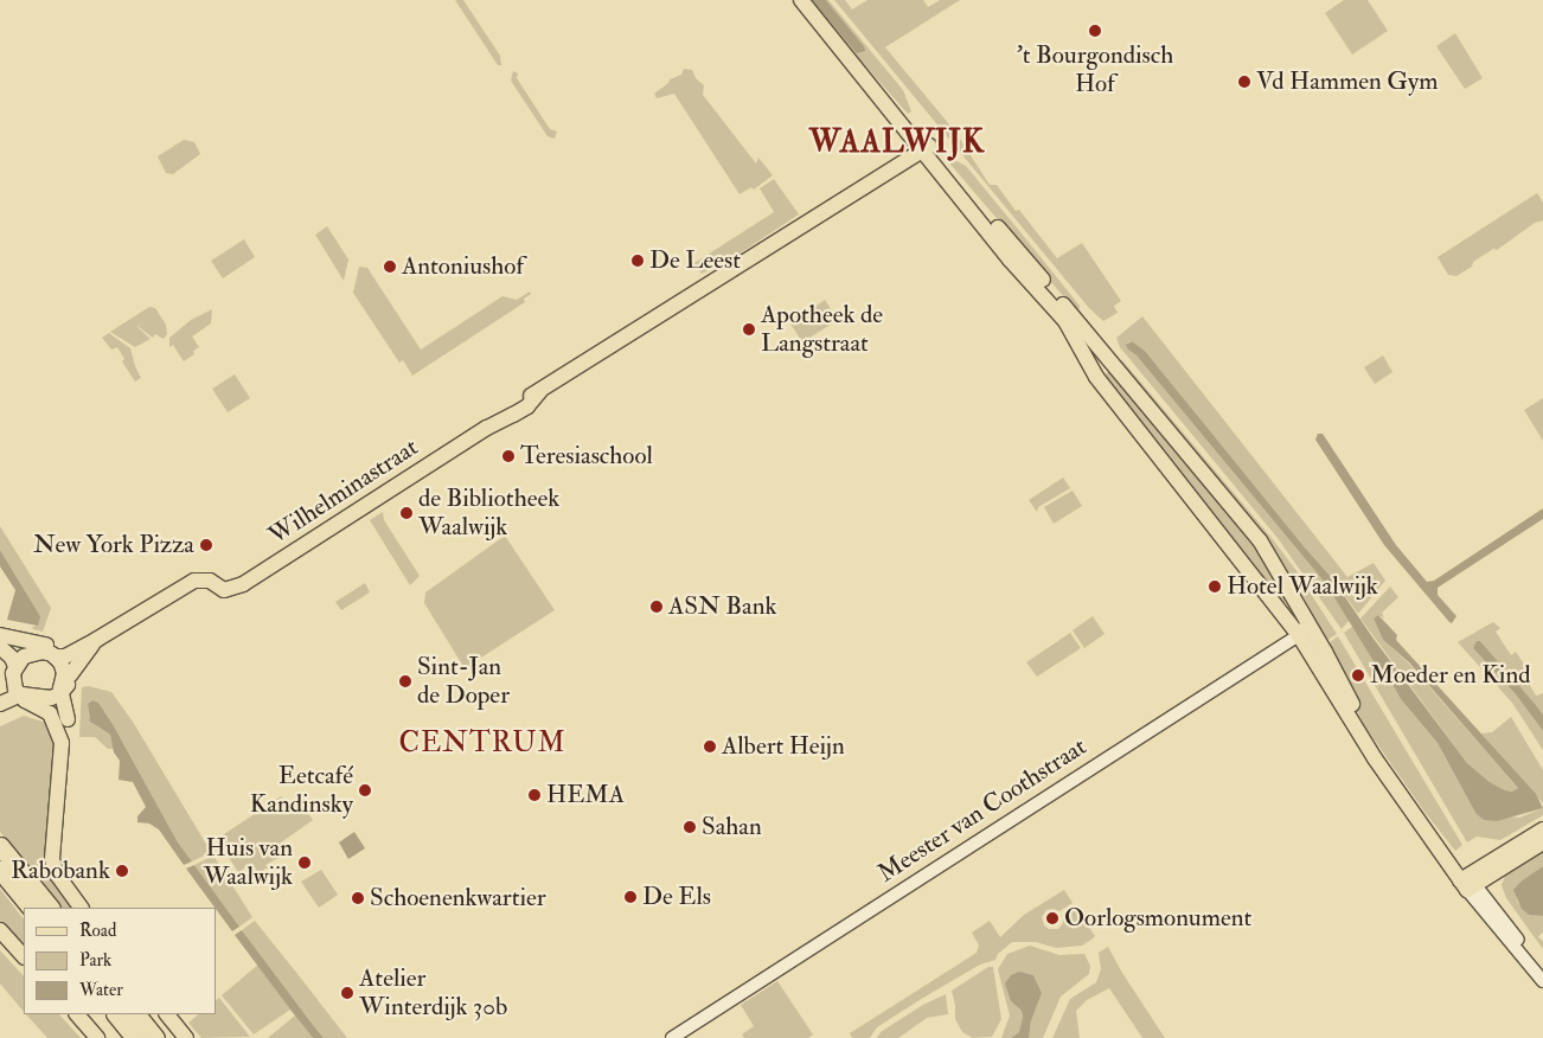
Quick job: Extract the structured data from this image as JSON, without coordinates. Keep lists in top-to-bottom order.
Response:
{
  "streets": {
    "main road": ["Wilhelminastraat"],
    "street": ["Meester van Coothstraat"]
  },
  "districts": ["WAALWIJK", "CENTRUM"],
  "places": [
    "'t Bourgondisch Hof",
    "Vd Hammen Gym",
    "De Leest",
    "Antoniushof",
    "Apotheek de Langstraat",
    "Teresiaschool",
    "de Bibliotheek Waalwijk",
    "New York Pizza",
    "Hotel Waalwijk",
    "ASN Bank",
    "Moeder en Kind",
    "Sint-Jan de Doper",
    "Albert Heijn",
    "Eetcafé Kandinsky",
    "HEMA",
    "Sahan",
    "Huis van Waalwijk",
    "Rabobank",
    "De Els",
    "Schoenenkwartier",
    "Oorlogsmonument",
    "Atelier Winterdijk 30b"
  ],
  "legend": ["Road", "Park", "Water"]
}
